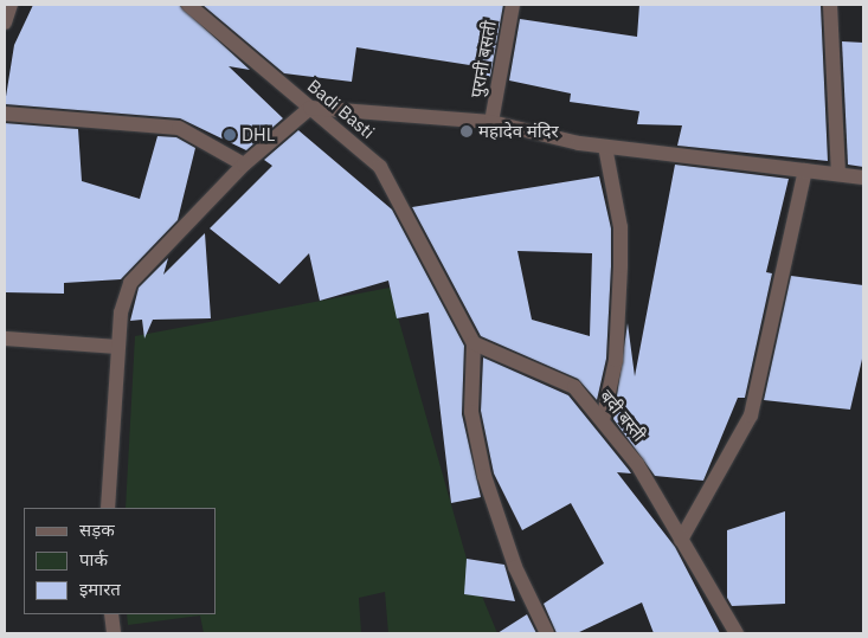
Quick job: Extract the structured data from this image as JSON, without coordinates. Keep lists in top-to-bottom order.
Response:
{
  "streets": {
    "street": ["पुरानी बसती", "Badi Basti", "बदी बस्ती"]
  },
  "crossings": [
    ["Badi Basti", "बदी बस्ती"]
  ],
  "places": ["महादेव मंदिर", "DHL"],
  "legend": ["सड़क", "पार्क", "इमारत"]
}
